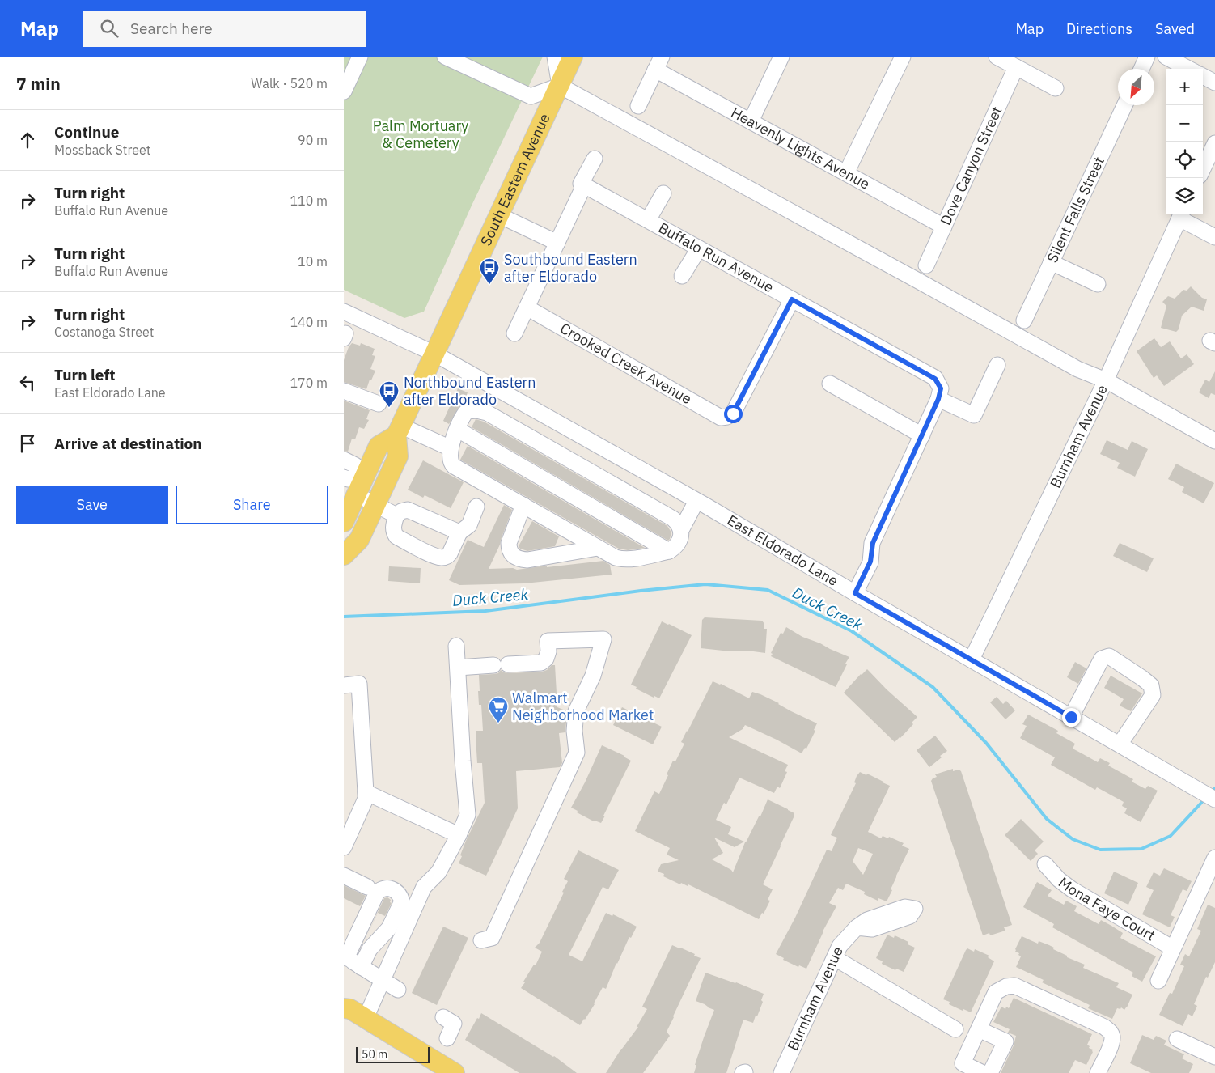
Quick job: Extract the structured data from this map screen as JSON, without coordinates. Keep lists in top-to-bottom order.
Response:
{
  "streets": {
    "main road": ["South Eastern Avenue"],
    "street": [
      "Heavenly Lights Avenue",
      "Dove Canyon Street",
      "Silent Falls Street",
      "Buffalo Run Avenue",
      "Crooked Creek Avenue",
      "Burnham Avenue",
      "East Eldorado Lane",
      "Mona Faye Court"
    ]
  },
  "crossings": [
    ["Heavenly Lights Avenue", "Dove Canyon Street"],
    ["South Eastern Avenue", "East Eldorado Lane"],
    ["Buffalo Run Avenue", "Crooked Creek Avenue"],
    ["Burnham Avenue", "East Eldorado Lane"]
  ],
  "water": ["Duck Creek"],
  "parks": ["Palm Mortuary & Cemetery"],
  "places": {
    "bus stop": ["Southbound Eastern after Eldorado", "Northbound Eastern after Eldorado"],
    "supermarket": ["Walmart Neighborhood Market"]
  },
  "scale_bar": "50 m",
  "north": "bottom left",
  "page": {
    "header": "Map",
    "search": "Search here",
    "nav": ["Map", "Directions", "Saved"],
    "heading": ["7 min", "Walk · 520 m"],
    "map_buttons": ["+", "−"],
    "list": [
      ["Continue", "Mossback Street", "90 m"],
      ["Turn right", "Buffalo Run Avenue", "110 m"],
      ["Turn right", "Buffalo Run Avenue", "10 m"],
      ["Turn right", "Costanoga Street", "140 m"],
      ["Turn left", "East Eldorado Lane", "170 m"],
      "Arrive at destination"
    ],
    "buttons": ["Save", "Share"],
    "scale": "50 m"
  }
}
